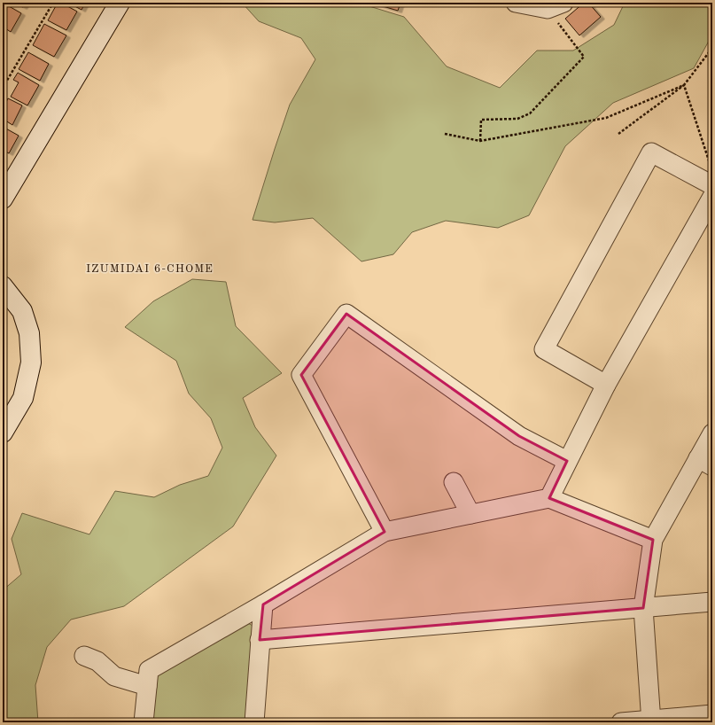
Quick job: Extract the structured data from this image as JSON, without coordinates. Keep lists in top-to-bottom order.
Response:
{
  "districts": ["IZUMIDAI 6-CHOME"]
}
